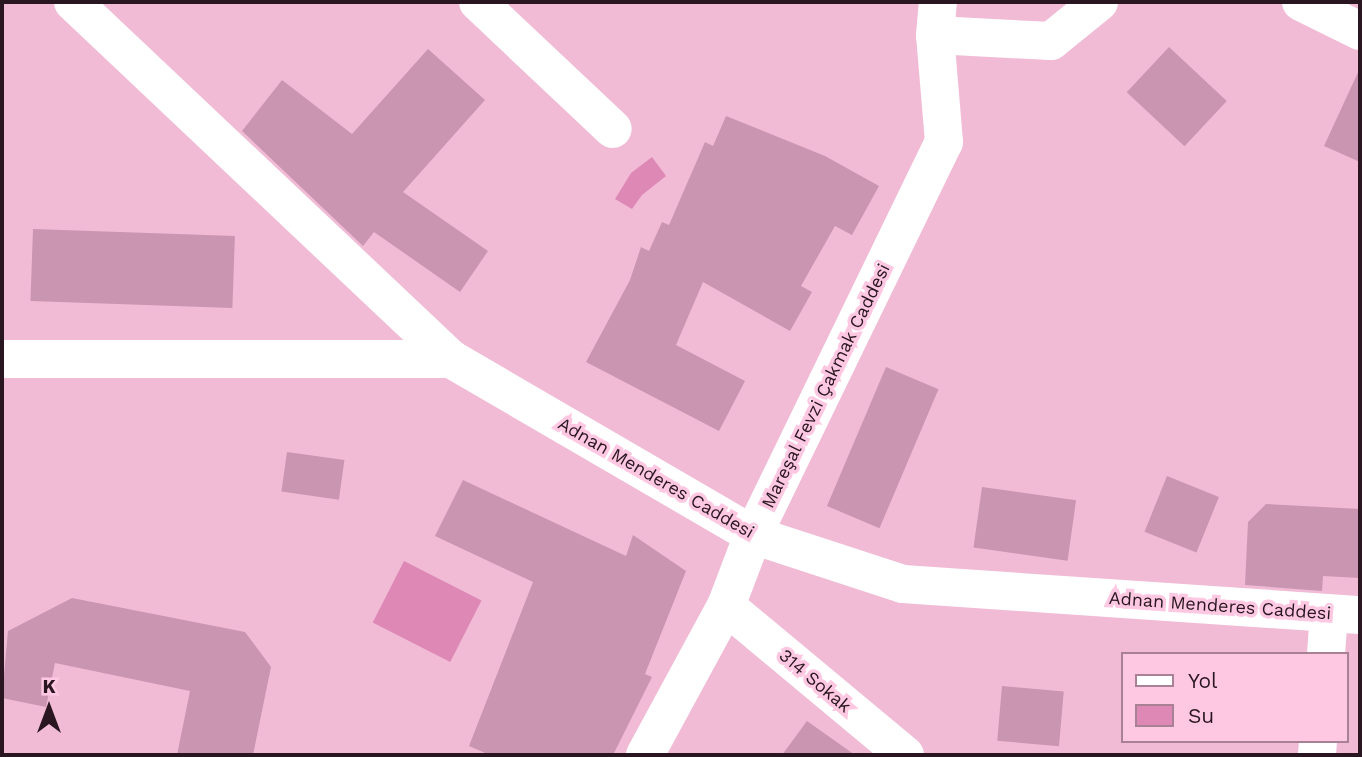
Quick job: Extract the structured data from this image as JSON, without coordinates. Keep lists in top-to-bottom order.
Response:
{
  "streets": {
    "street": ["Mareşal Fevzi Çakmak Caddesi", "Adnan Menderes Caddesi", "314 Sokak"]
  },
  "crossings": [
    ["Mareşal Fevzi Çakmak Caddesi", "Adnan Menderes Caddesi"],
    ["Mareşal Fevzi Çakmak Caddesi", "314 Sokak"]
  ],
  "legend": ["Yol", "Su"],
  "north": "top"
}
